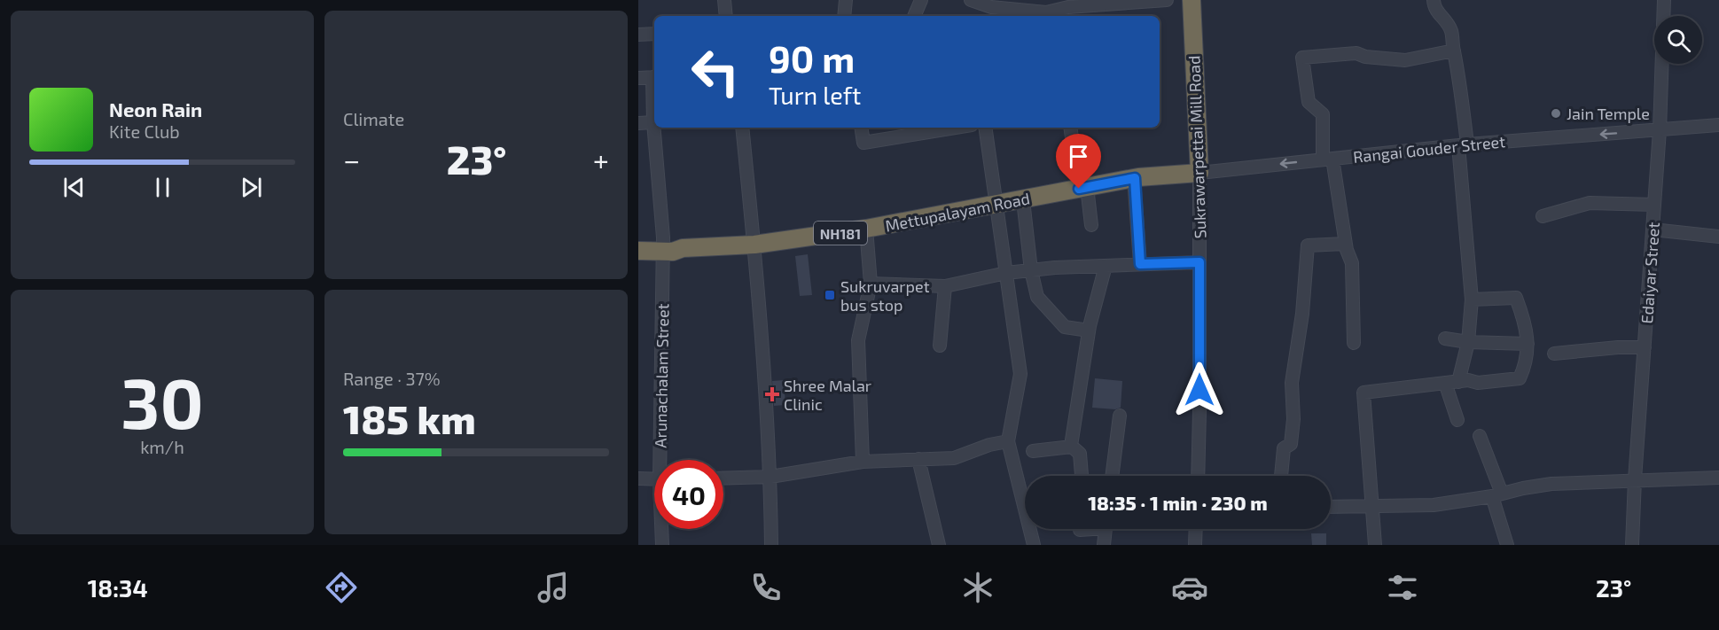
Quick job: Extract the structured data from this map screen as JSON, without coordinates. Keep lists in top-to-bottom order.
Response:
{
  "streets": {
    "highway": ["Sukrawarpettai Mill Road", "Mettupalayam Road", "NH181"],
    "street": ["Rangai Gouder Street", "Edaiyar Street", "Arunachalam Street"]
  },
  "crossings": [
    ["Sukrawarpettai Mill Road", "Rangai Gouder Street"],
    ["Sukrawarpettai Mill Road", "Mettupalayam Road"],
    ["Rangai Gouder Street", "Mettupalayam Road"],
    ["Rangai Gouder Street", "Edaiyar Street"],
    ["Mettupalayam Road", "Arunachalam Street"]
  ],
  "places": {
    "other": ["Jain Temple"],
    "transit": ["Sukruvarpet bus stop"],
    "health": ["Shree Malar Clinic"]
  },
  "page": {
    "tile": [
      "Climate",
      ["30", "km/h"],
      ["Range · 37%", "185 km"]
    ],
    "turn": ["90 m", "Turn left"],
    "song": ["Neon Rain", "Kite Club"],
    "heat": ["−", "23°", "+"],
    "limit": "40",
    "trip": "18:35 · 1 min · 230 m",
    "tabs": ["18:34", "23°"]
  }
}
